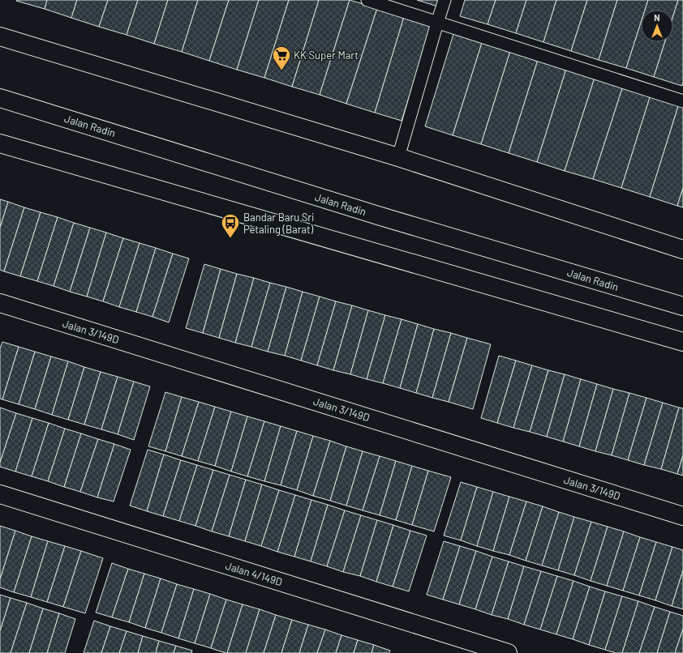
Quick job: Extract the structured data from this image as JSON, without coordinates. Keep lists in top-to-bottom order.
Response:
{
  "streets": {
    "street": ["Jalan Radin", "Jalan 3/149D", "Jalan 4/149D"]
  },
  "places": {
    "supermarket": ["KK Super Mart"],
    "bus stop": ["Bandar Baru Sri Petaling (Barat)"]
  },
  "north": "top"
}
